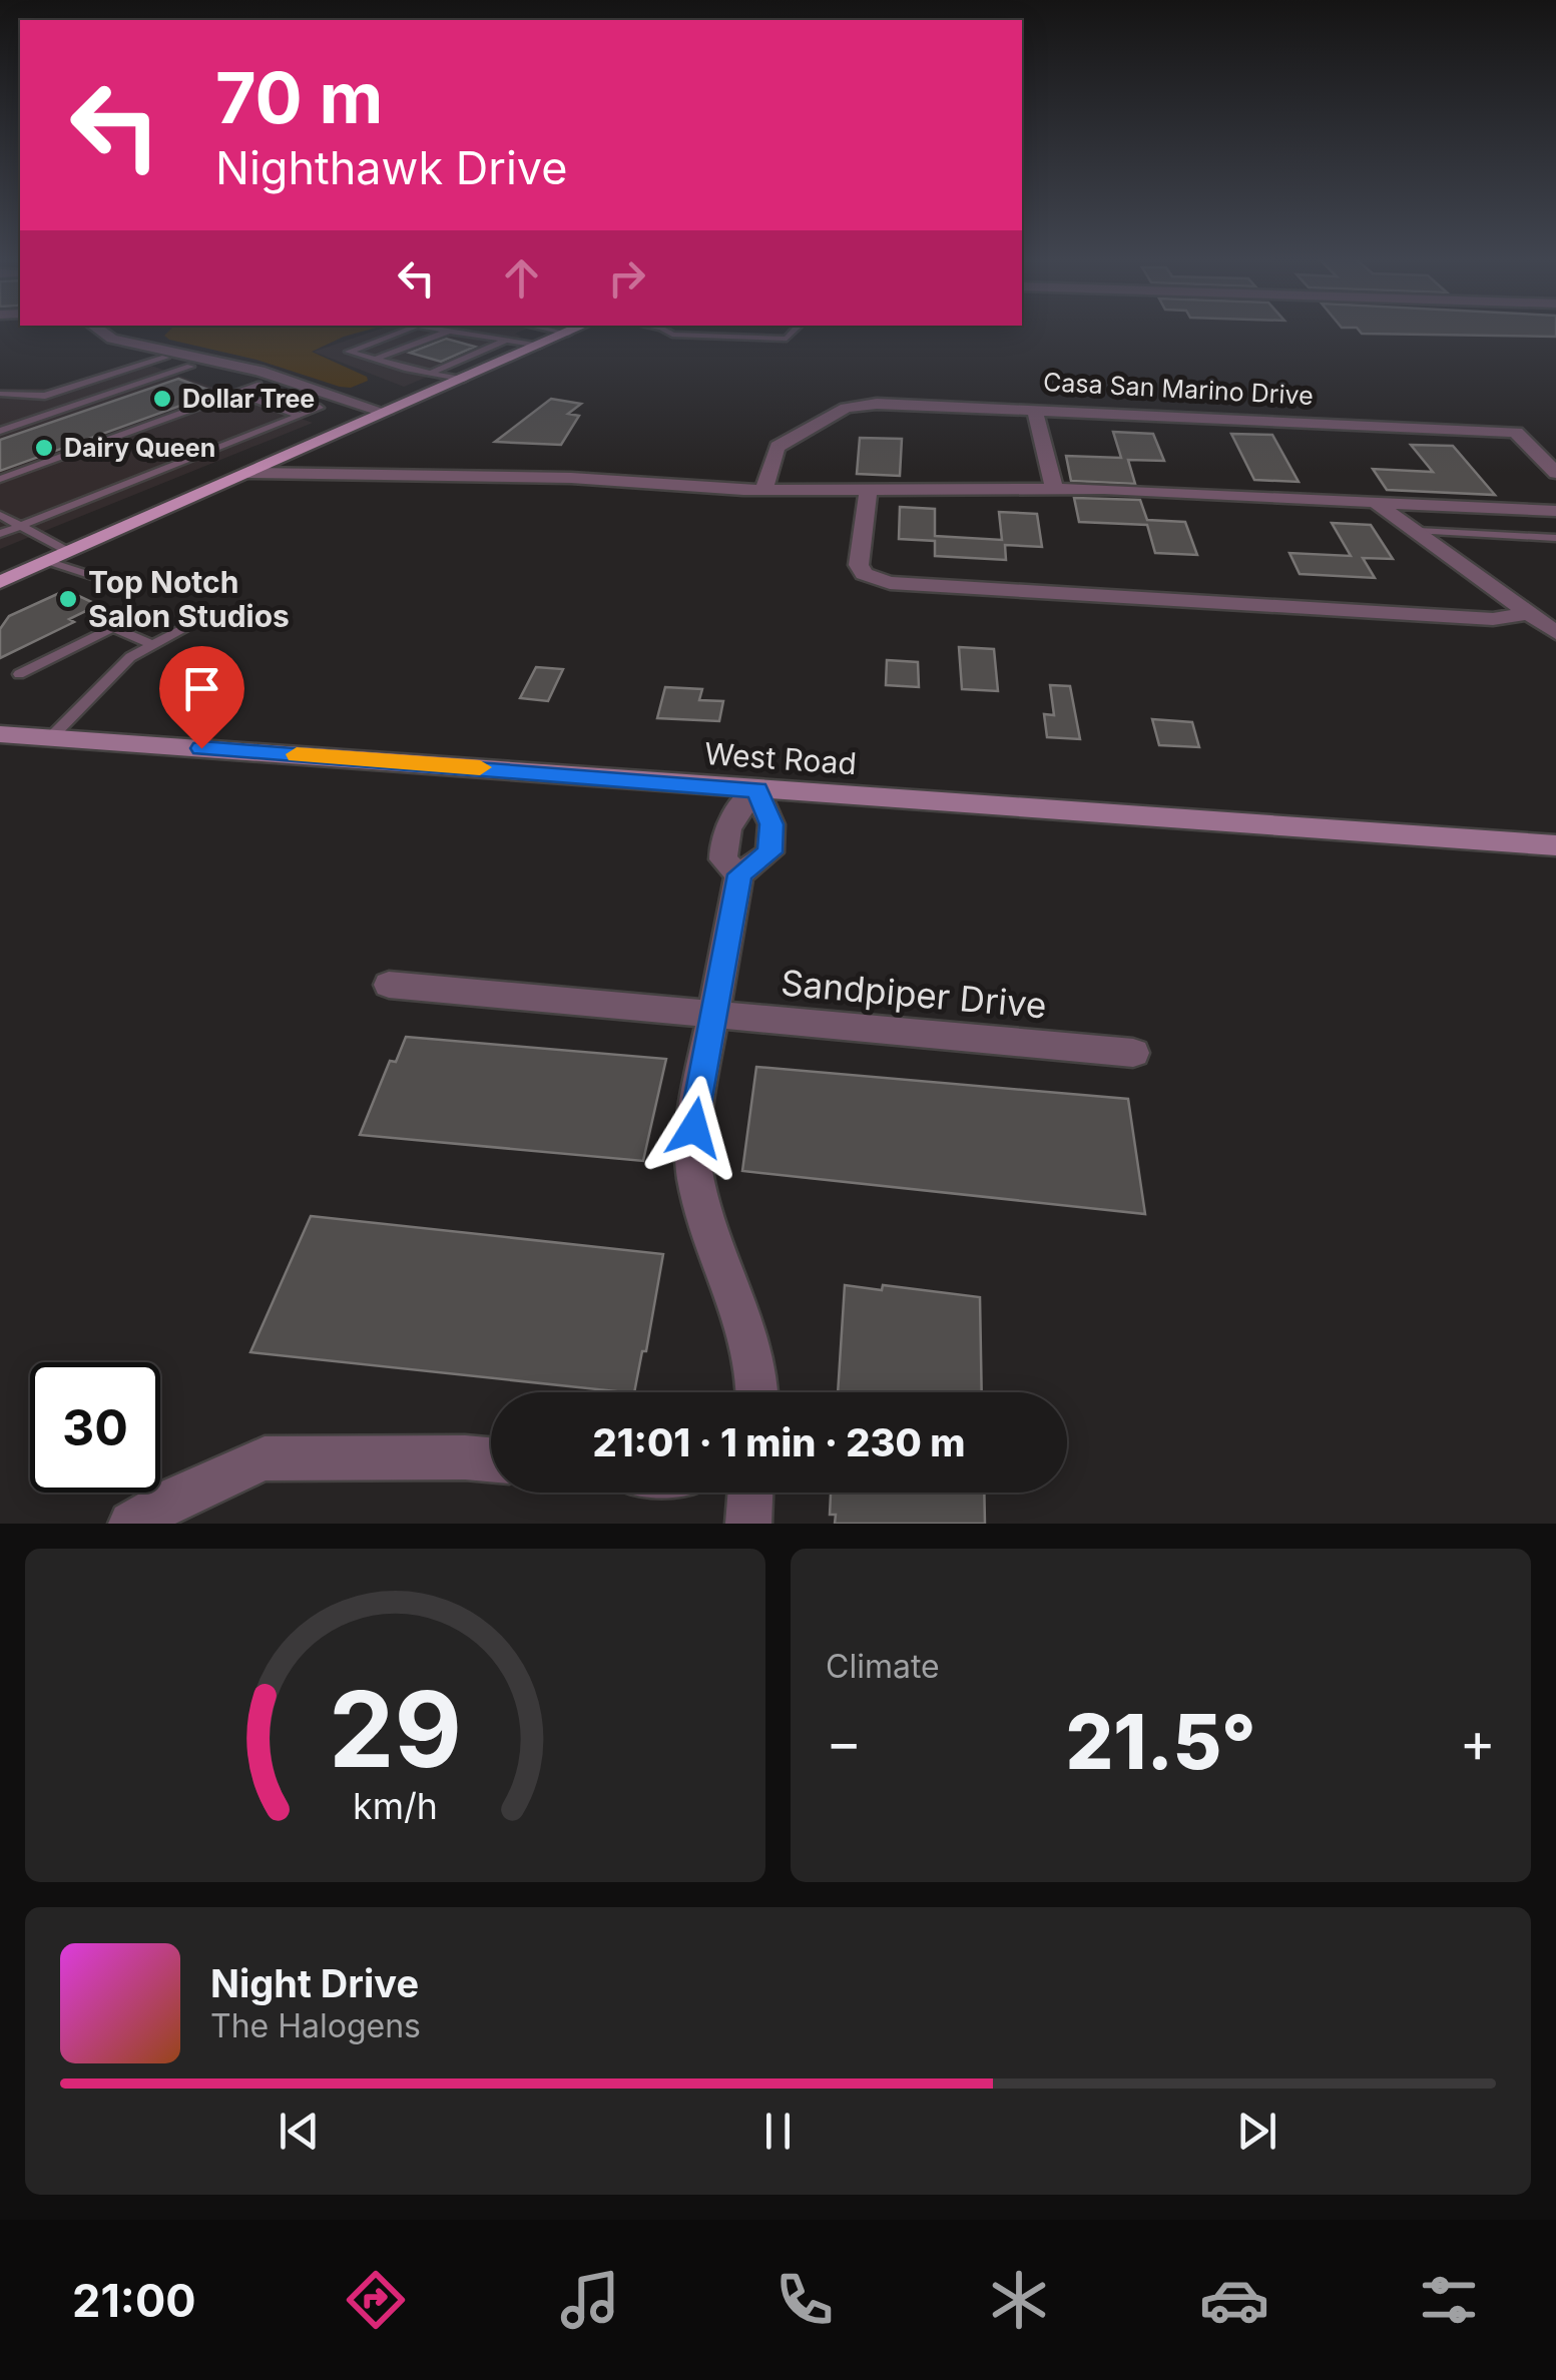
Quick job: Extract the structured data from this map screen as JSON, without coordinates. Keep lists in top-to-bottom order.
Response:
{
  "streets": {
    "street": ["Casa San Marino Drive", "West Road", "Sandpiper Drive"]
  },
  "places": ["Dollar Tree", "Dairy Queen", "Top Notch Salon Studios"],
  "page": {
    "turn": ["70 m", "Nighthawk Drive"],
    "limit": "30",
    "trip": "21:01 · 1 min · 230 m",
    "tile": "Climate",
    "heat": ["−", "21.5°", "+"],
    "song": ["Night Drive", "The Halogens"],
    "tabs": "21:00",
    "gauge": ["29", "km/h"]
  }
}
